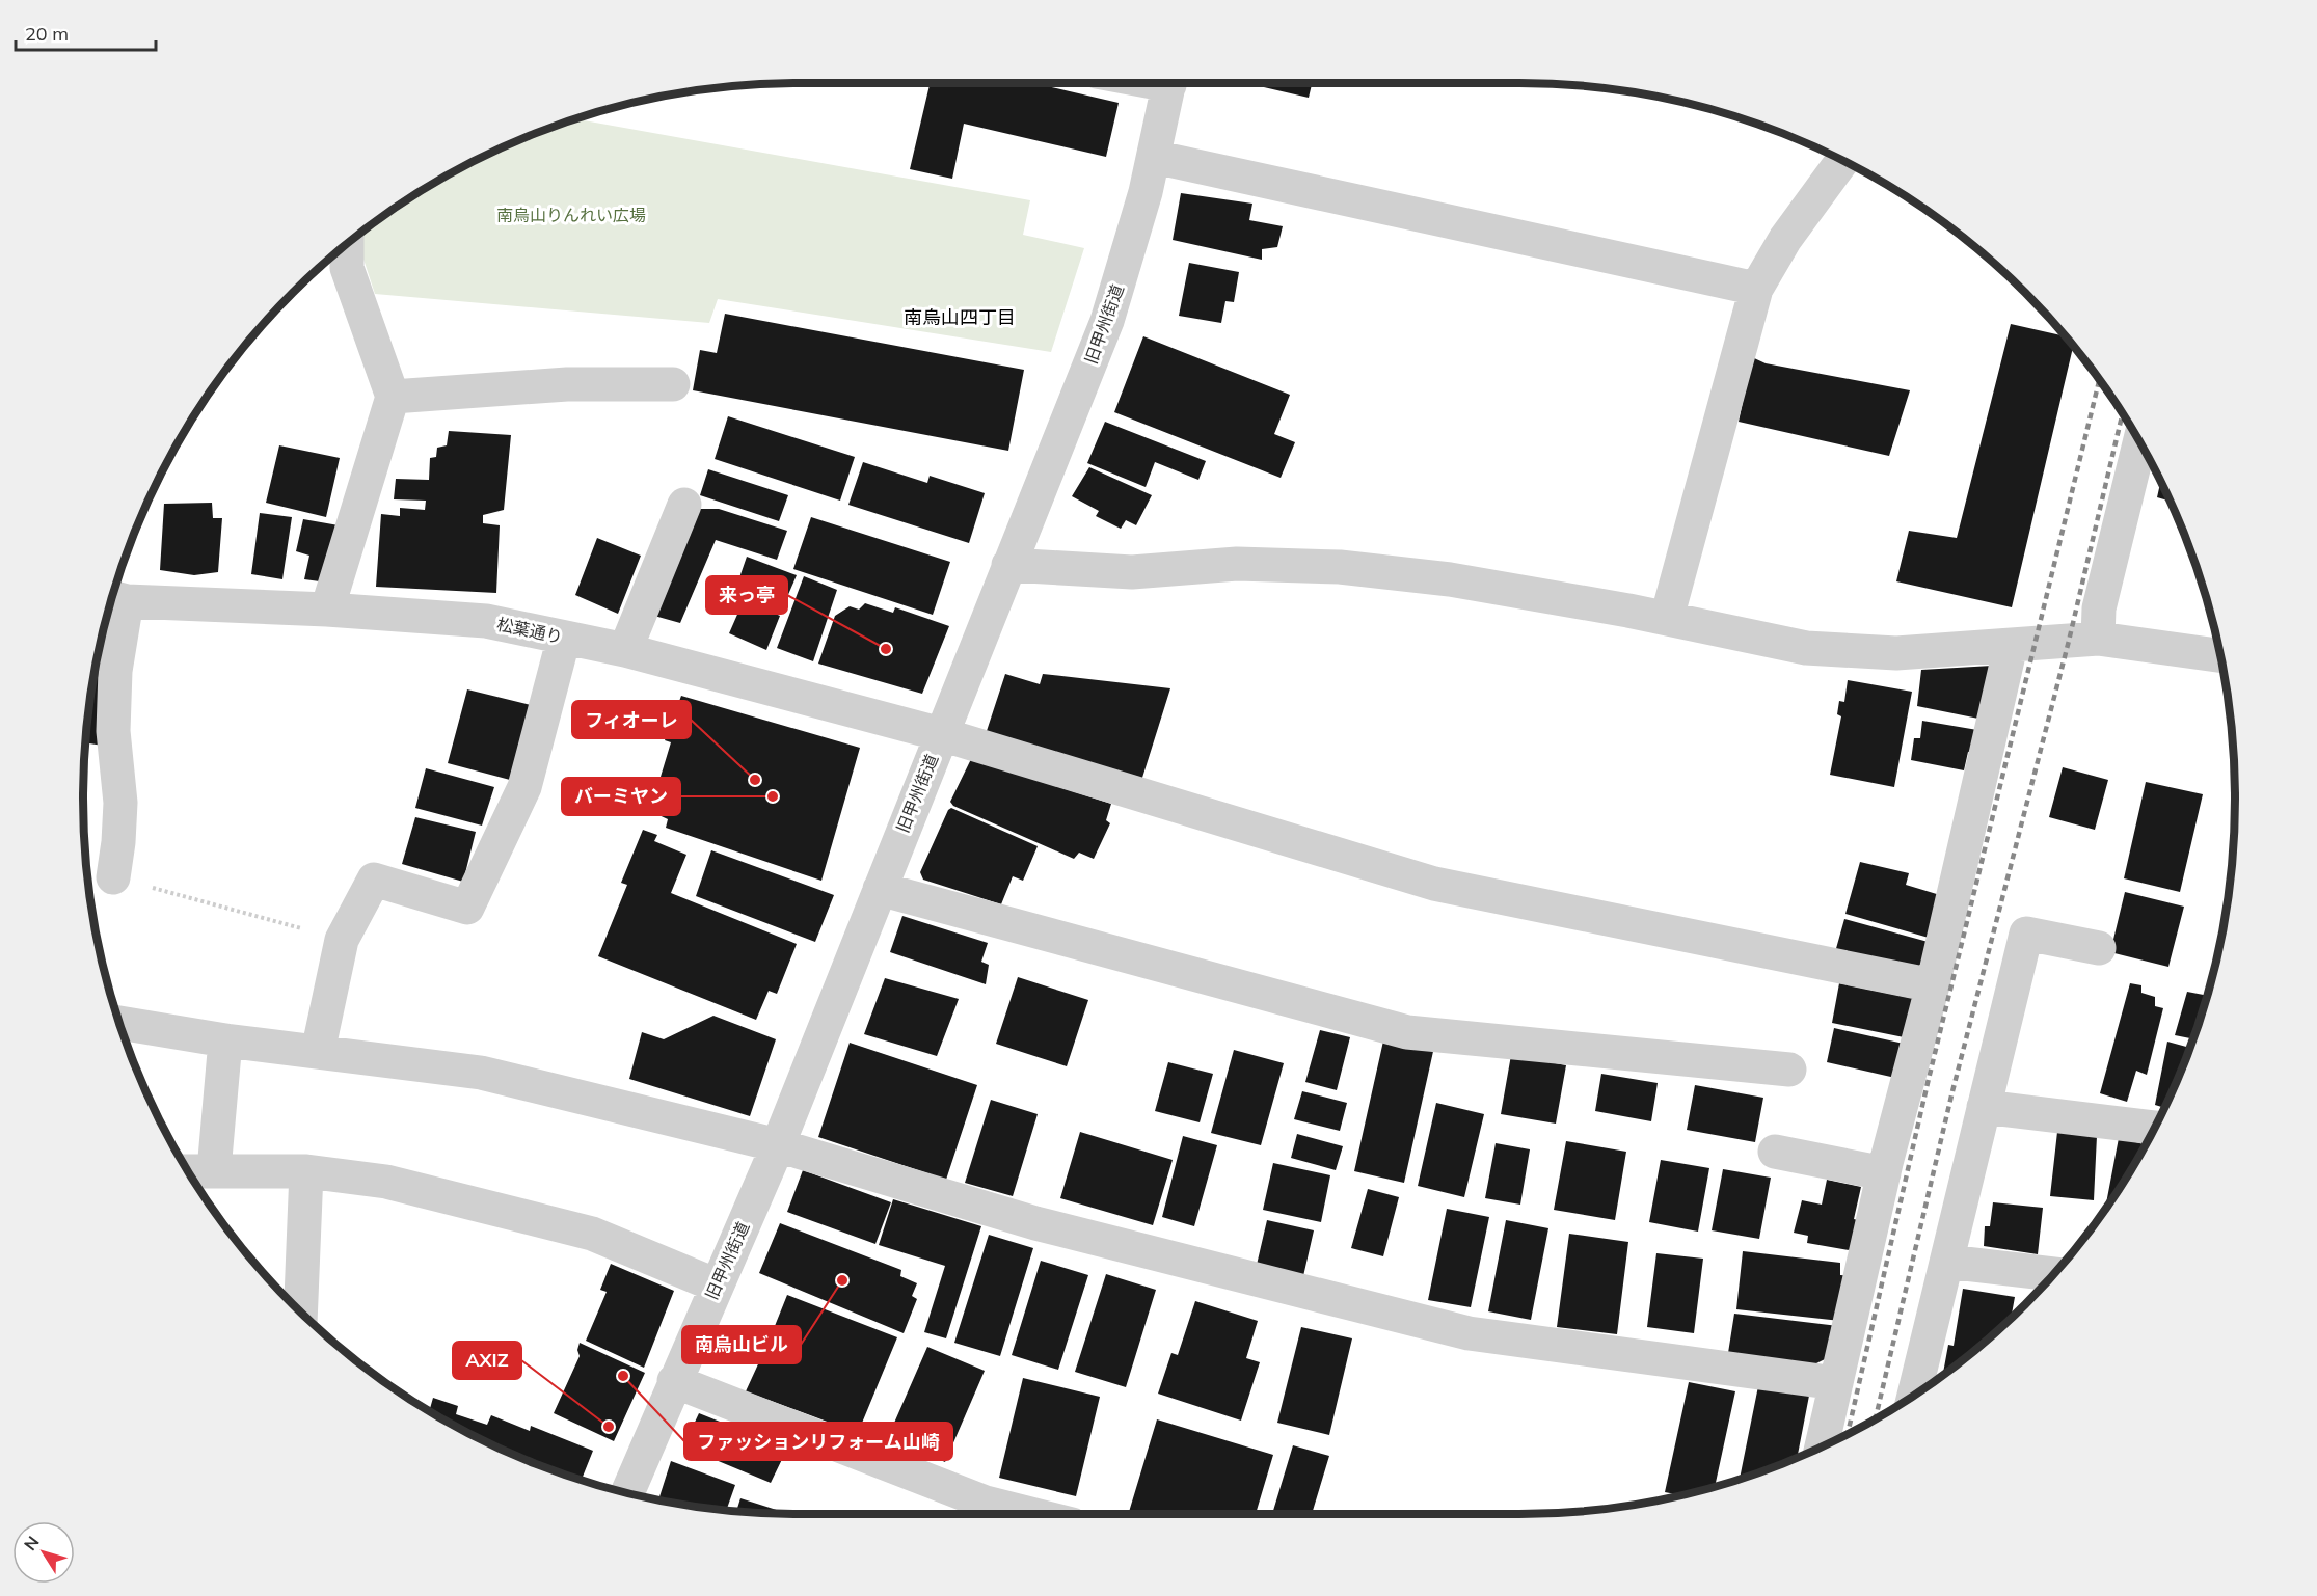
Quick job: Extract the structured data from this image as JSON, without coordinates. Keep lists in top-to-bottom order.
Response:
{
  "streets": {
    "street": ["旧甲州街道", "松葉通り"]
  },
  "crossings": [
    ["旧甲州街道", "松葉通り"]
  ],
  "districts": ["南烏山四丁目"],
  "parks": ["南烏山りんれい広場"],
  "places": [
    "来っ亭",
    "フィオーレ",
    "バーミヤン",
    "南烏山ビル",
    "ファッションリフォーム山崎",
    "AXIZ"
  ],
  "scale_bar": "20 m",
  "north": "top left"
}
